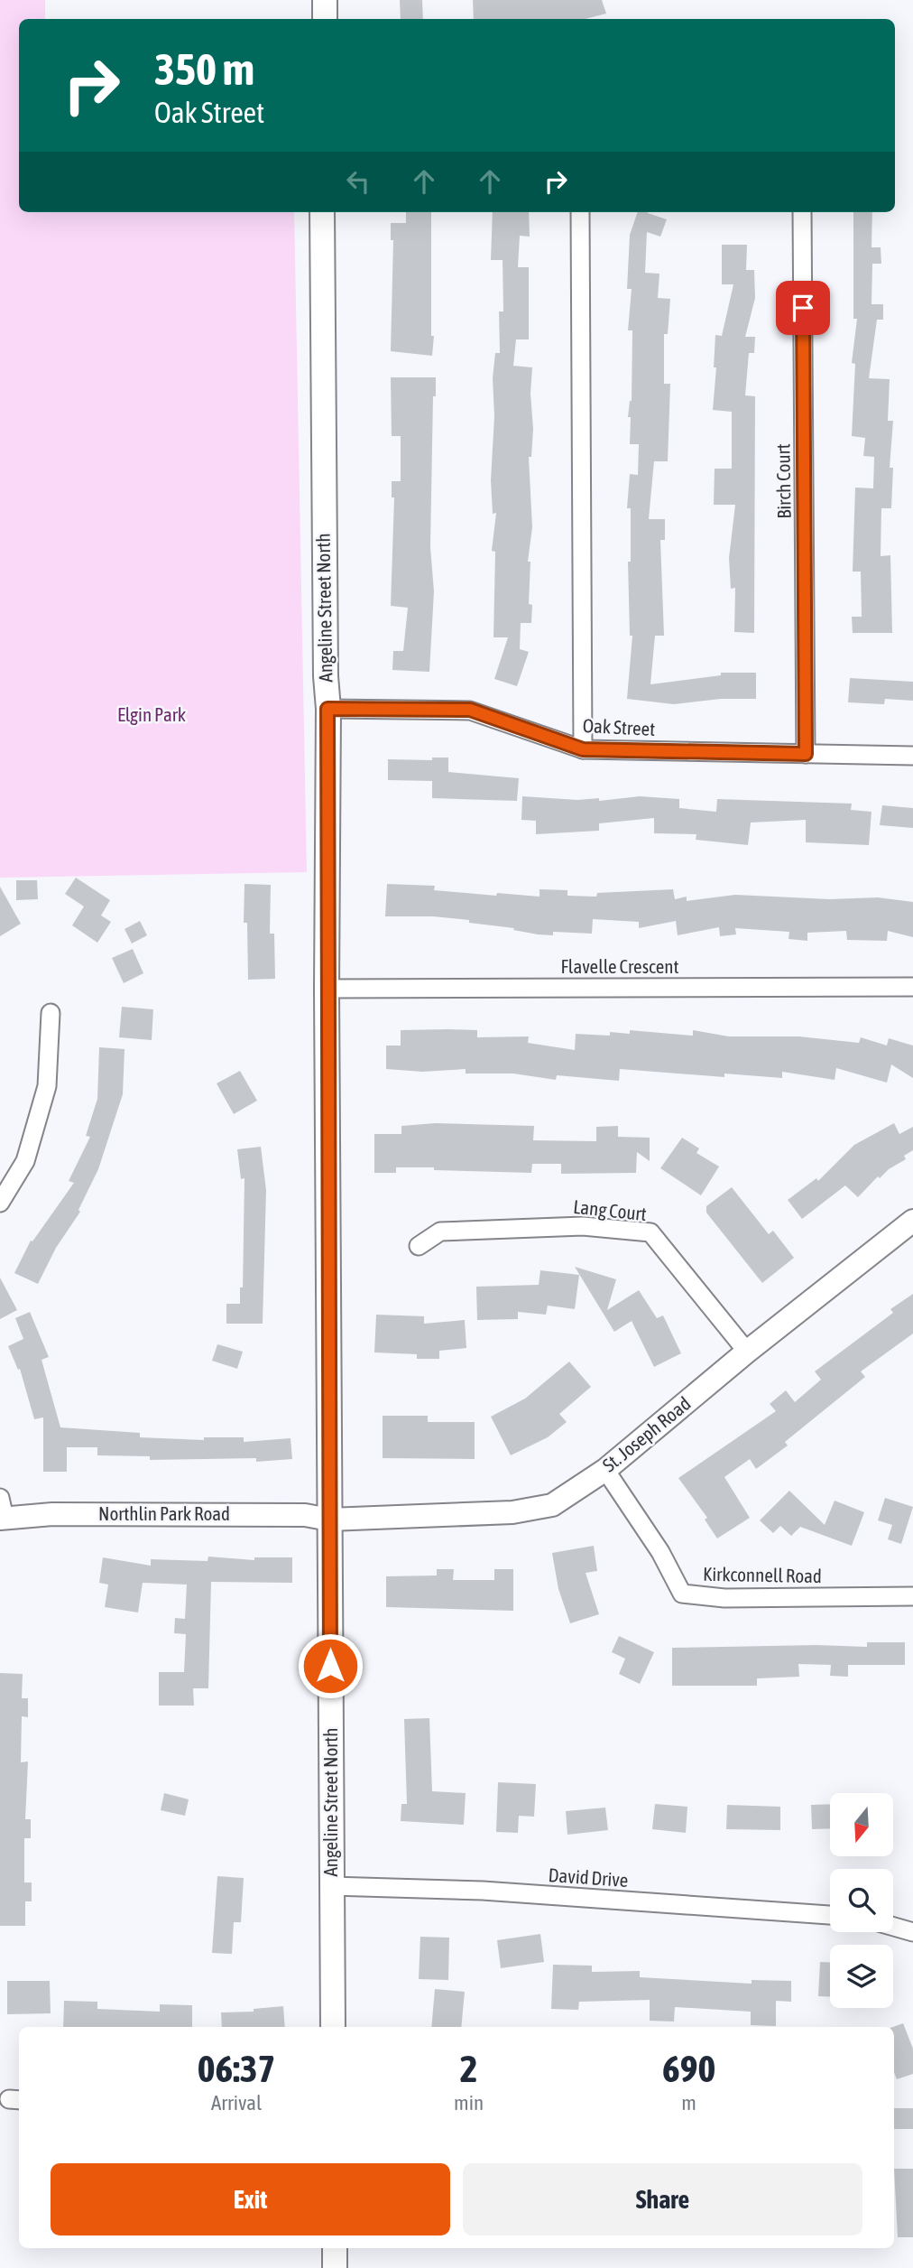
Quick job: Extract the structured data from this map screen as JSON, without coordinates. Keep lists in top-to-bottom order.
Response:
{
  "streets": {
    "main road": ["Angeline Street North"],
    "street": [
      "Birch Court",
      "Oak Street",
      "Flavelle Crescent",
      "Lang Court",
      "St. Joseph Road",
      "Northlin Park Road",
      "Kirkconnell Road",
      "David Drive"
    ]
  },
  "crossings": [
    ["Birch Court", "Oak Street"],
    ["Angeline Street North", "Oak Street"],
    ["Angeline Street North", "Flavelle Crescent"],
    ["Angeline Street North", "St. Joseph Road"],
    ["Angeline Street North", "Northlin Park Road"],
    ["Angeline Street North", "David Drive"],
    ["Lang Court", "St. Joseph Road"],
    ["St. Joseph Road", "Northlin Park Road"],
    ["St. Joseph Road", "Kirkconnell Road"]
  ],
  "parks": ["Elgin Park"],
  "north": "bottom",
  "page": {
    "turn": ["350 m", "Oak Street"],
    "eta": [
      "06:37",
      "Arrival",
      "2",
      "min",
      "690",
      "m"
    ],
    "buttons": ["Exit", "Share"]
  }
}
